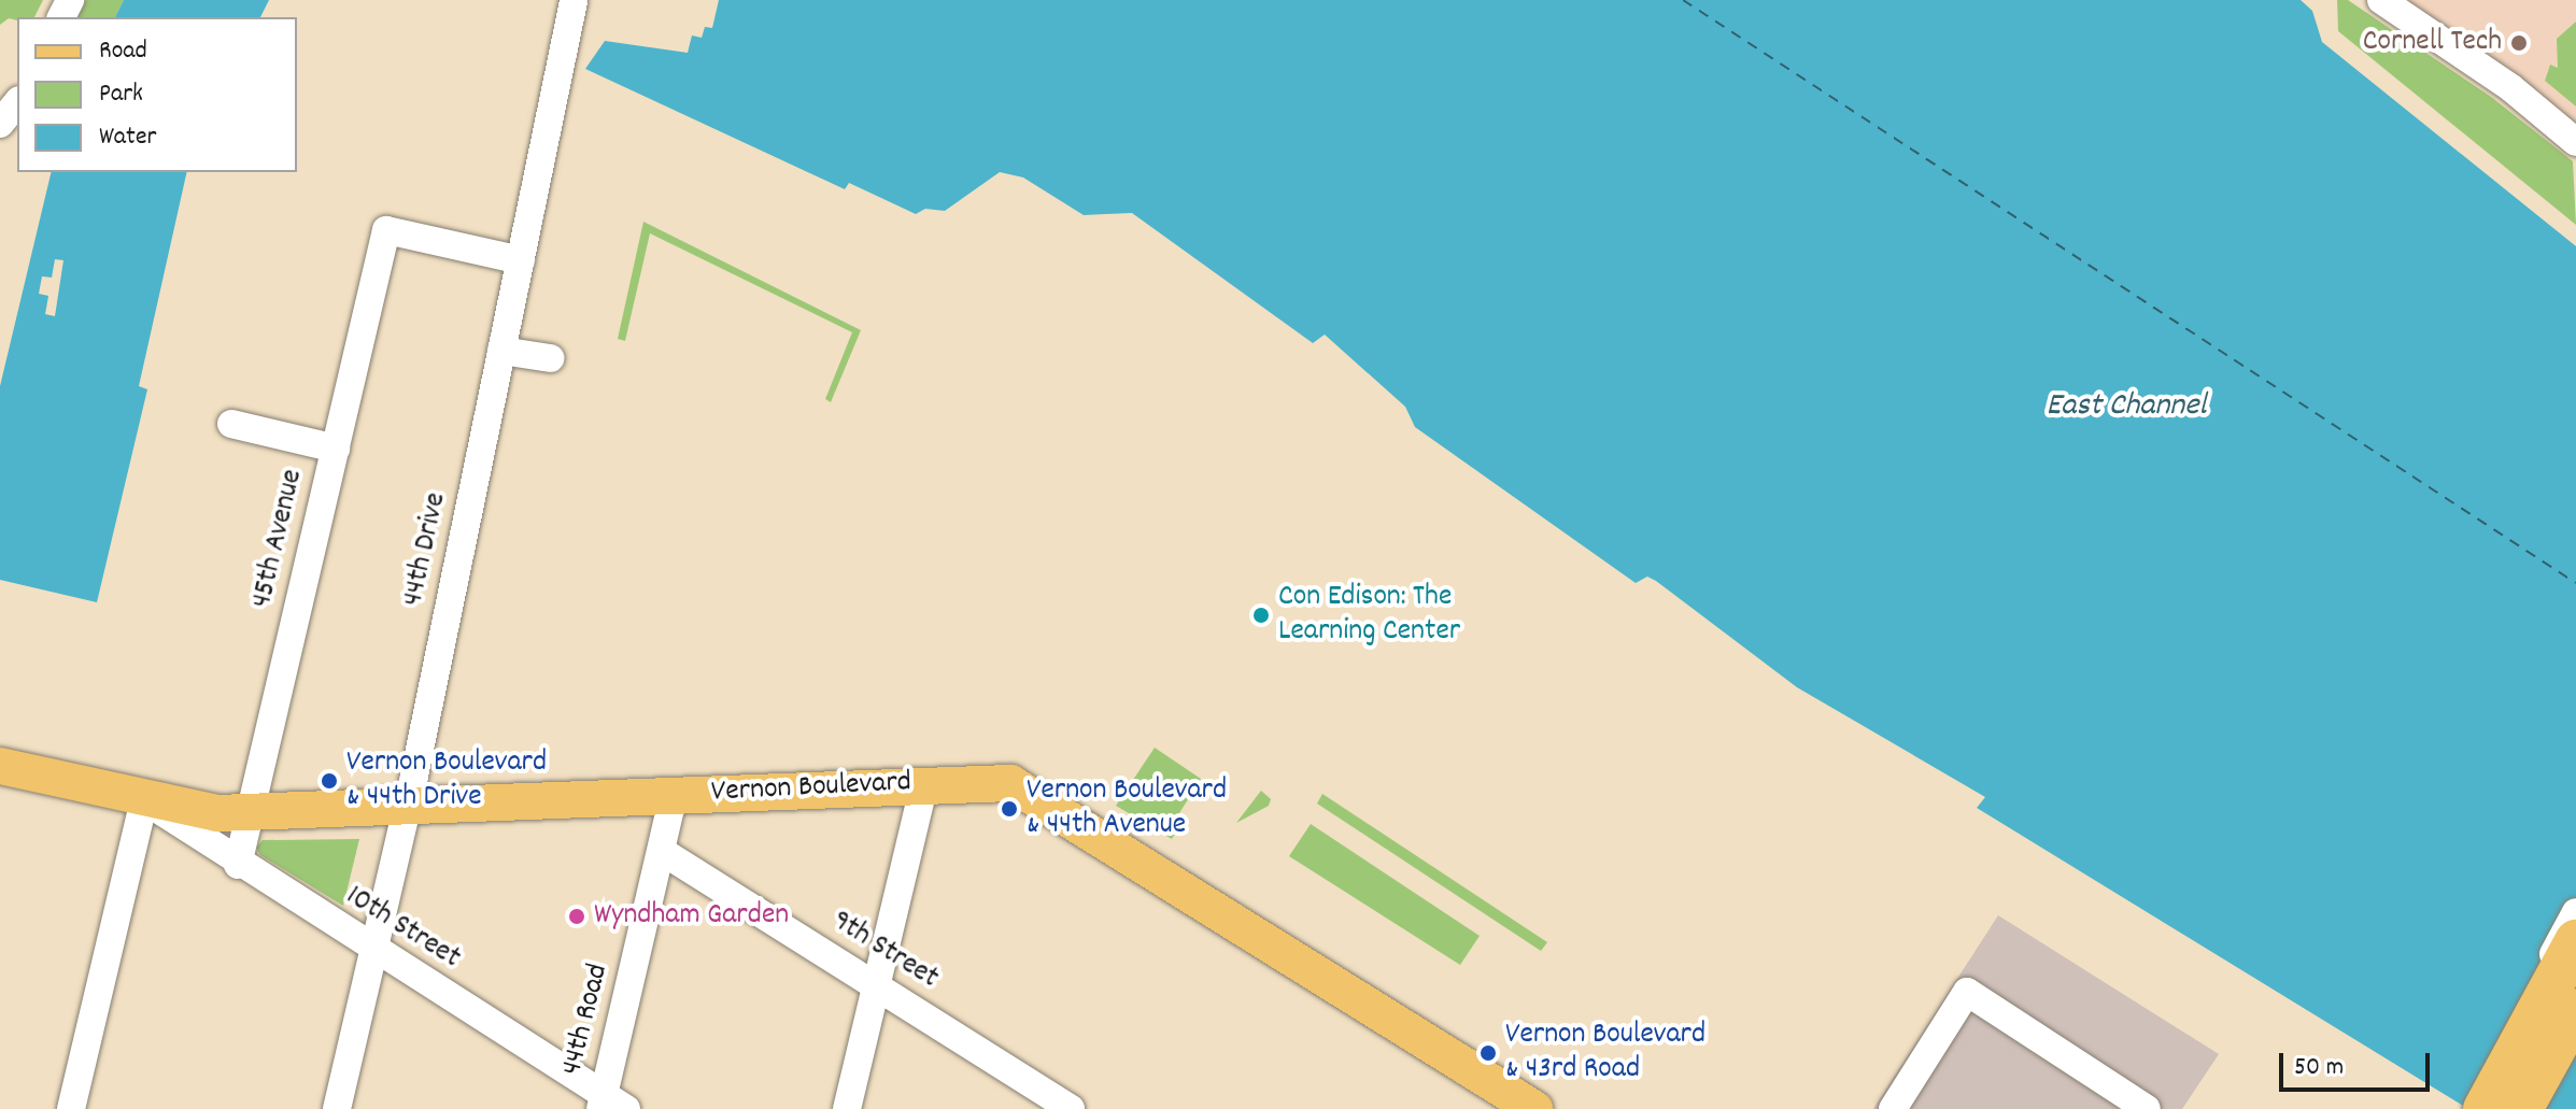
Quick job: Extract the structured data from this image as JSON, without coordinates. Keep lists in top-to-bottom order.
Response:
{
  "streets": {
    "main road": ["Vernon Boulevard"],
    "street": [
      "45th Avenue",
      "44th Drive",
      "10th Street",
      "9th Street",
      "44th Road"
    ]
  },
  "crossings": [
    ["45th Avenue", "44th Drive"],
    ["45th Avenue", "Vernon Boulevard"],
    ["45th Avenue", "10th Street"],
    ["44th Drive", "Vernon Boulevard"],
    ["44th Drive", "10th Street"],
    ["Vernon Boulevard", "10th Street"],
    ["Vernon Boulevard", "44th Road"],
    ["10th Street", "44th Road"],
    ["9th Street", "44th Road"]
  ],
  "water": ["East Channel"],
  "places": [
    "Cornell Tech",
    "Con Edison: The Learning Center",
    "Vernon Boulevard & 44th Drive",
    "Vernon Boulevard & 44th Avenue",
    "Wyndham Garden",
    "Vernon Boulevard & 43rd Road"
  ],
  "legend": ["Road", "Park", "Water"],
  "scale_bar": "50 m"
}
